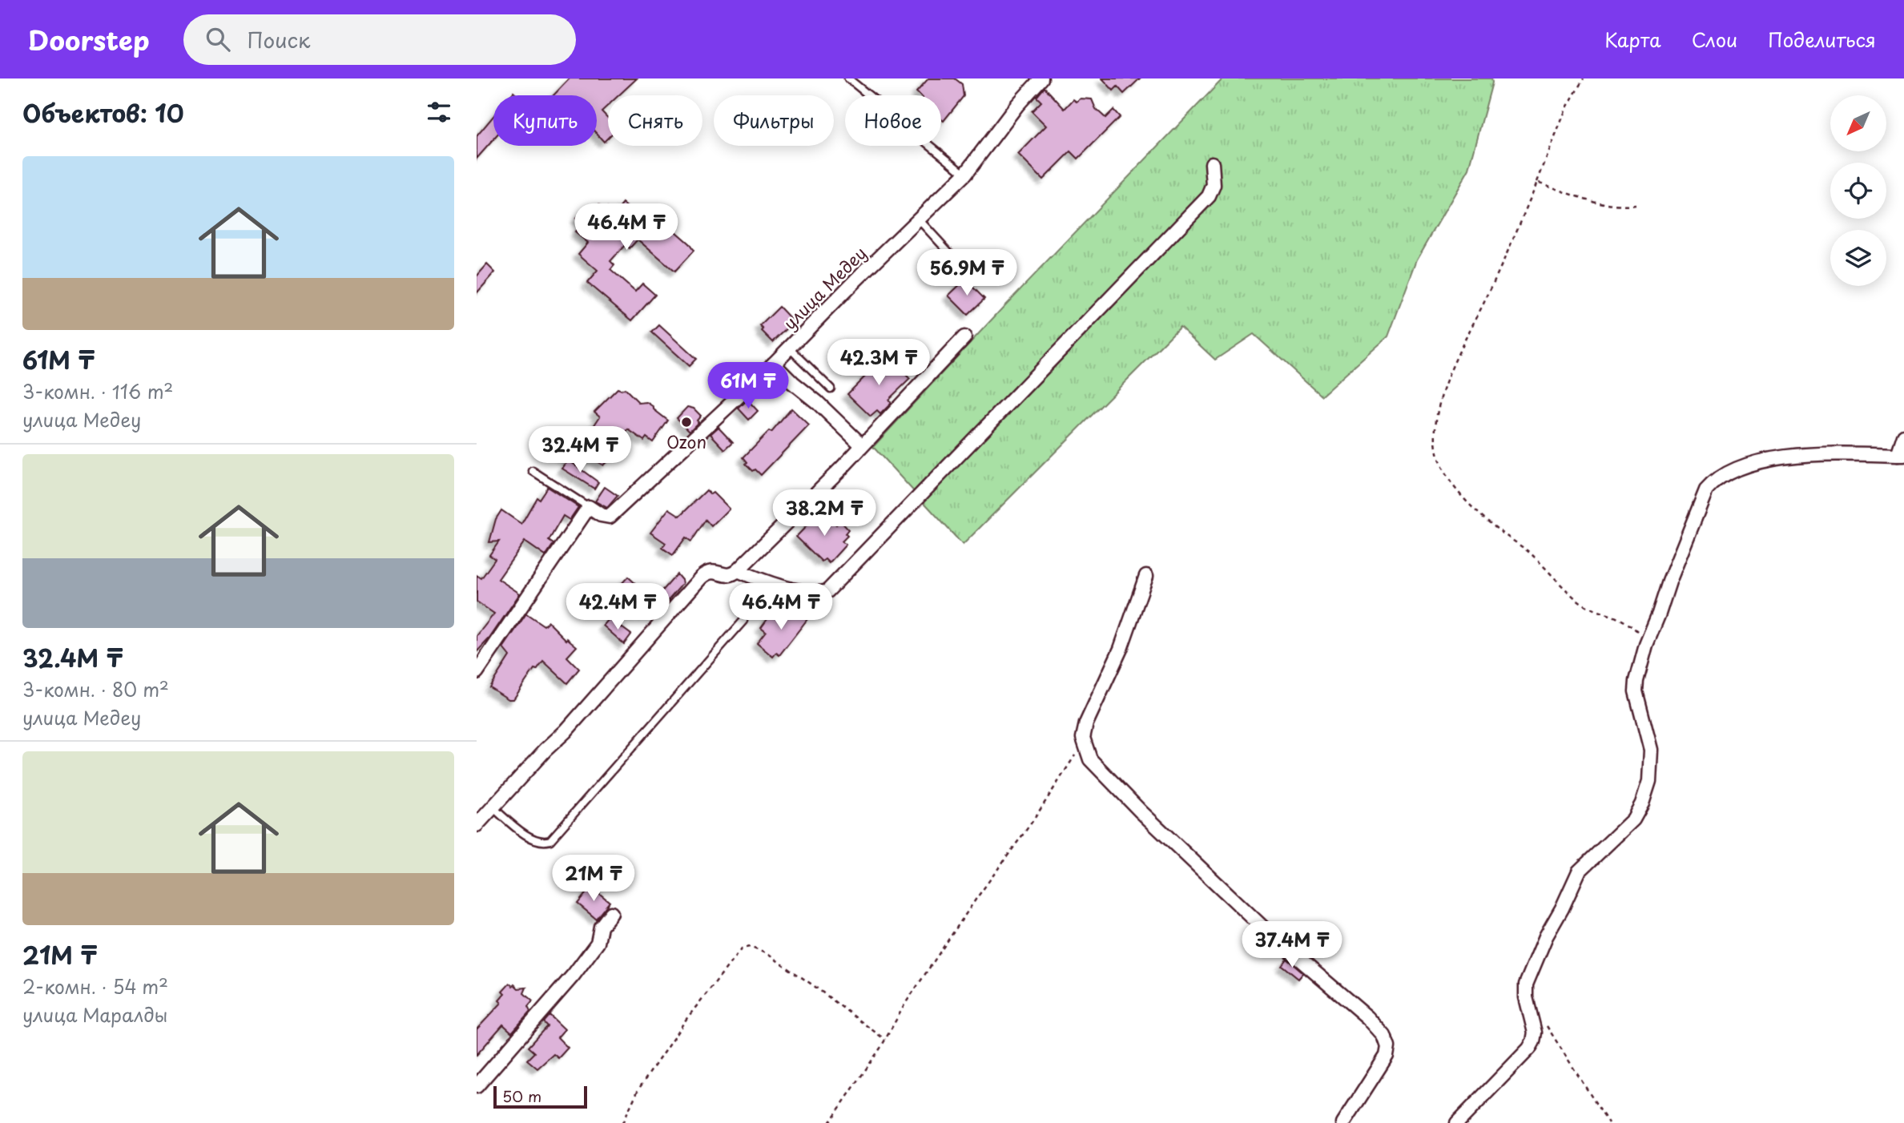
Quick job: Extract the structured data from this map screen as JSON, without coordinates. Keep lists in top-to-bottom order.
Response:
{
  "streets": {
    "street": ["улица Медеу"]
  },
  "places": ["Ozon"],
  "scale_bar": "50 m",
  "north": "bottom left",
  "page": {
    "header": "Doorstep",
    "search": "Поиск",
    "nav": ["Карта", "Слои", "Поделиться"],
    "heading": "Объектов: 10",
    "chip": [
      "Купить",
      "Снять",
      "Фильтры",
      "Новое"
    ],
    "list": [
      {
        "name": "61M ₸",
        "note": "3-комн. · 116 m² · улица Медеу"
      },
      {
        "name": "32.4M ₸",
        "note": "3-комн. · 80 m² · улица Медеу"
      },
      {
        "name": "21M ₸",
        "note": "2-комн. · 54 m² · улица Маралды"
      }
    ],
    "price": [
      "46.4M ₸",
      "56.9M ₸",
      "42.3M ₸",
      "61M ₸",
      "32.4M ₸",
      "38.2M ₸",
      "42.4M ₸",
      "46.4M ₸",
      "21M ₸",
      "37.4M ₸"
    ],
    "scale": "50 m"
  }
}
